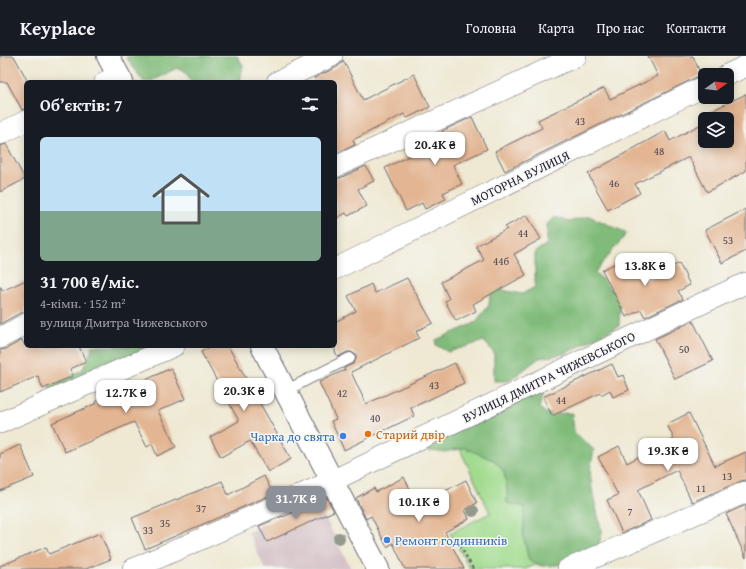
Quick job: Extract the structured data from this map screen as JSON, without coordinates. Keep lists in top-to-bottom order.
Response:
{
  "streets": {
    "street": ["МОТОРНА ВУЛИЦЯ", "ВУЛИЦЯ ДМИТРА ЧИЖЕВСЬКОГО"]
  },
  "places": ["Старий двір", "Чарка до свята", "Ремонт годинників"],
  "house_numbers": [
    "43",
    "48",
    "46",
    "44",
    "53",
    "44б",
    "50",
    "43",
    "42",
    "44",
    "40",
    "13",
    "11",
    "37",
    "7",
    "35",
    "33"
  ],
  "north": "right",
  "page": {
    "header": "Keyplace",
    "nav": [
      "Головна",
      "Карта",
      "Про нас",
      "Контакти"
    ],
    "heading": "Об’єктів: 7",
    "list": [
      {
        "name": "31 700 ₴/міс.",
        "note": "4-кімн. · 152 m² · вулиця Дмитра Чижевського"
      }
    ],
    "price": [
      "20.4K ₴",
      "13.8K ₴",
      "20.3K ₴",
      "12.7K ₴",
      "19.3K ₴",
      "31.7K ₴",
      "10.1K ₴"
    ]
  }
}
